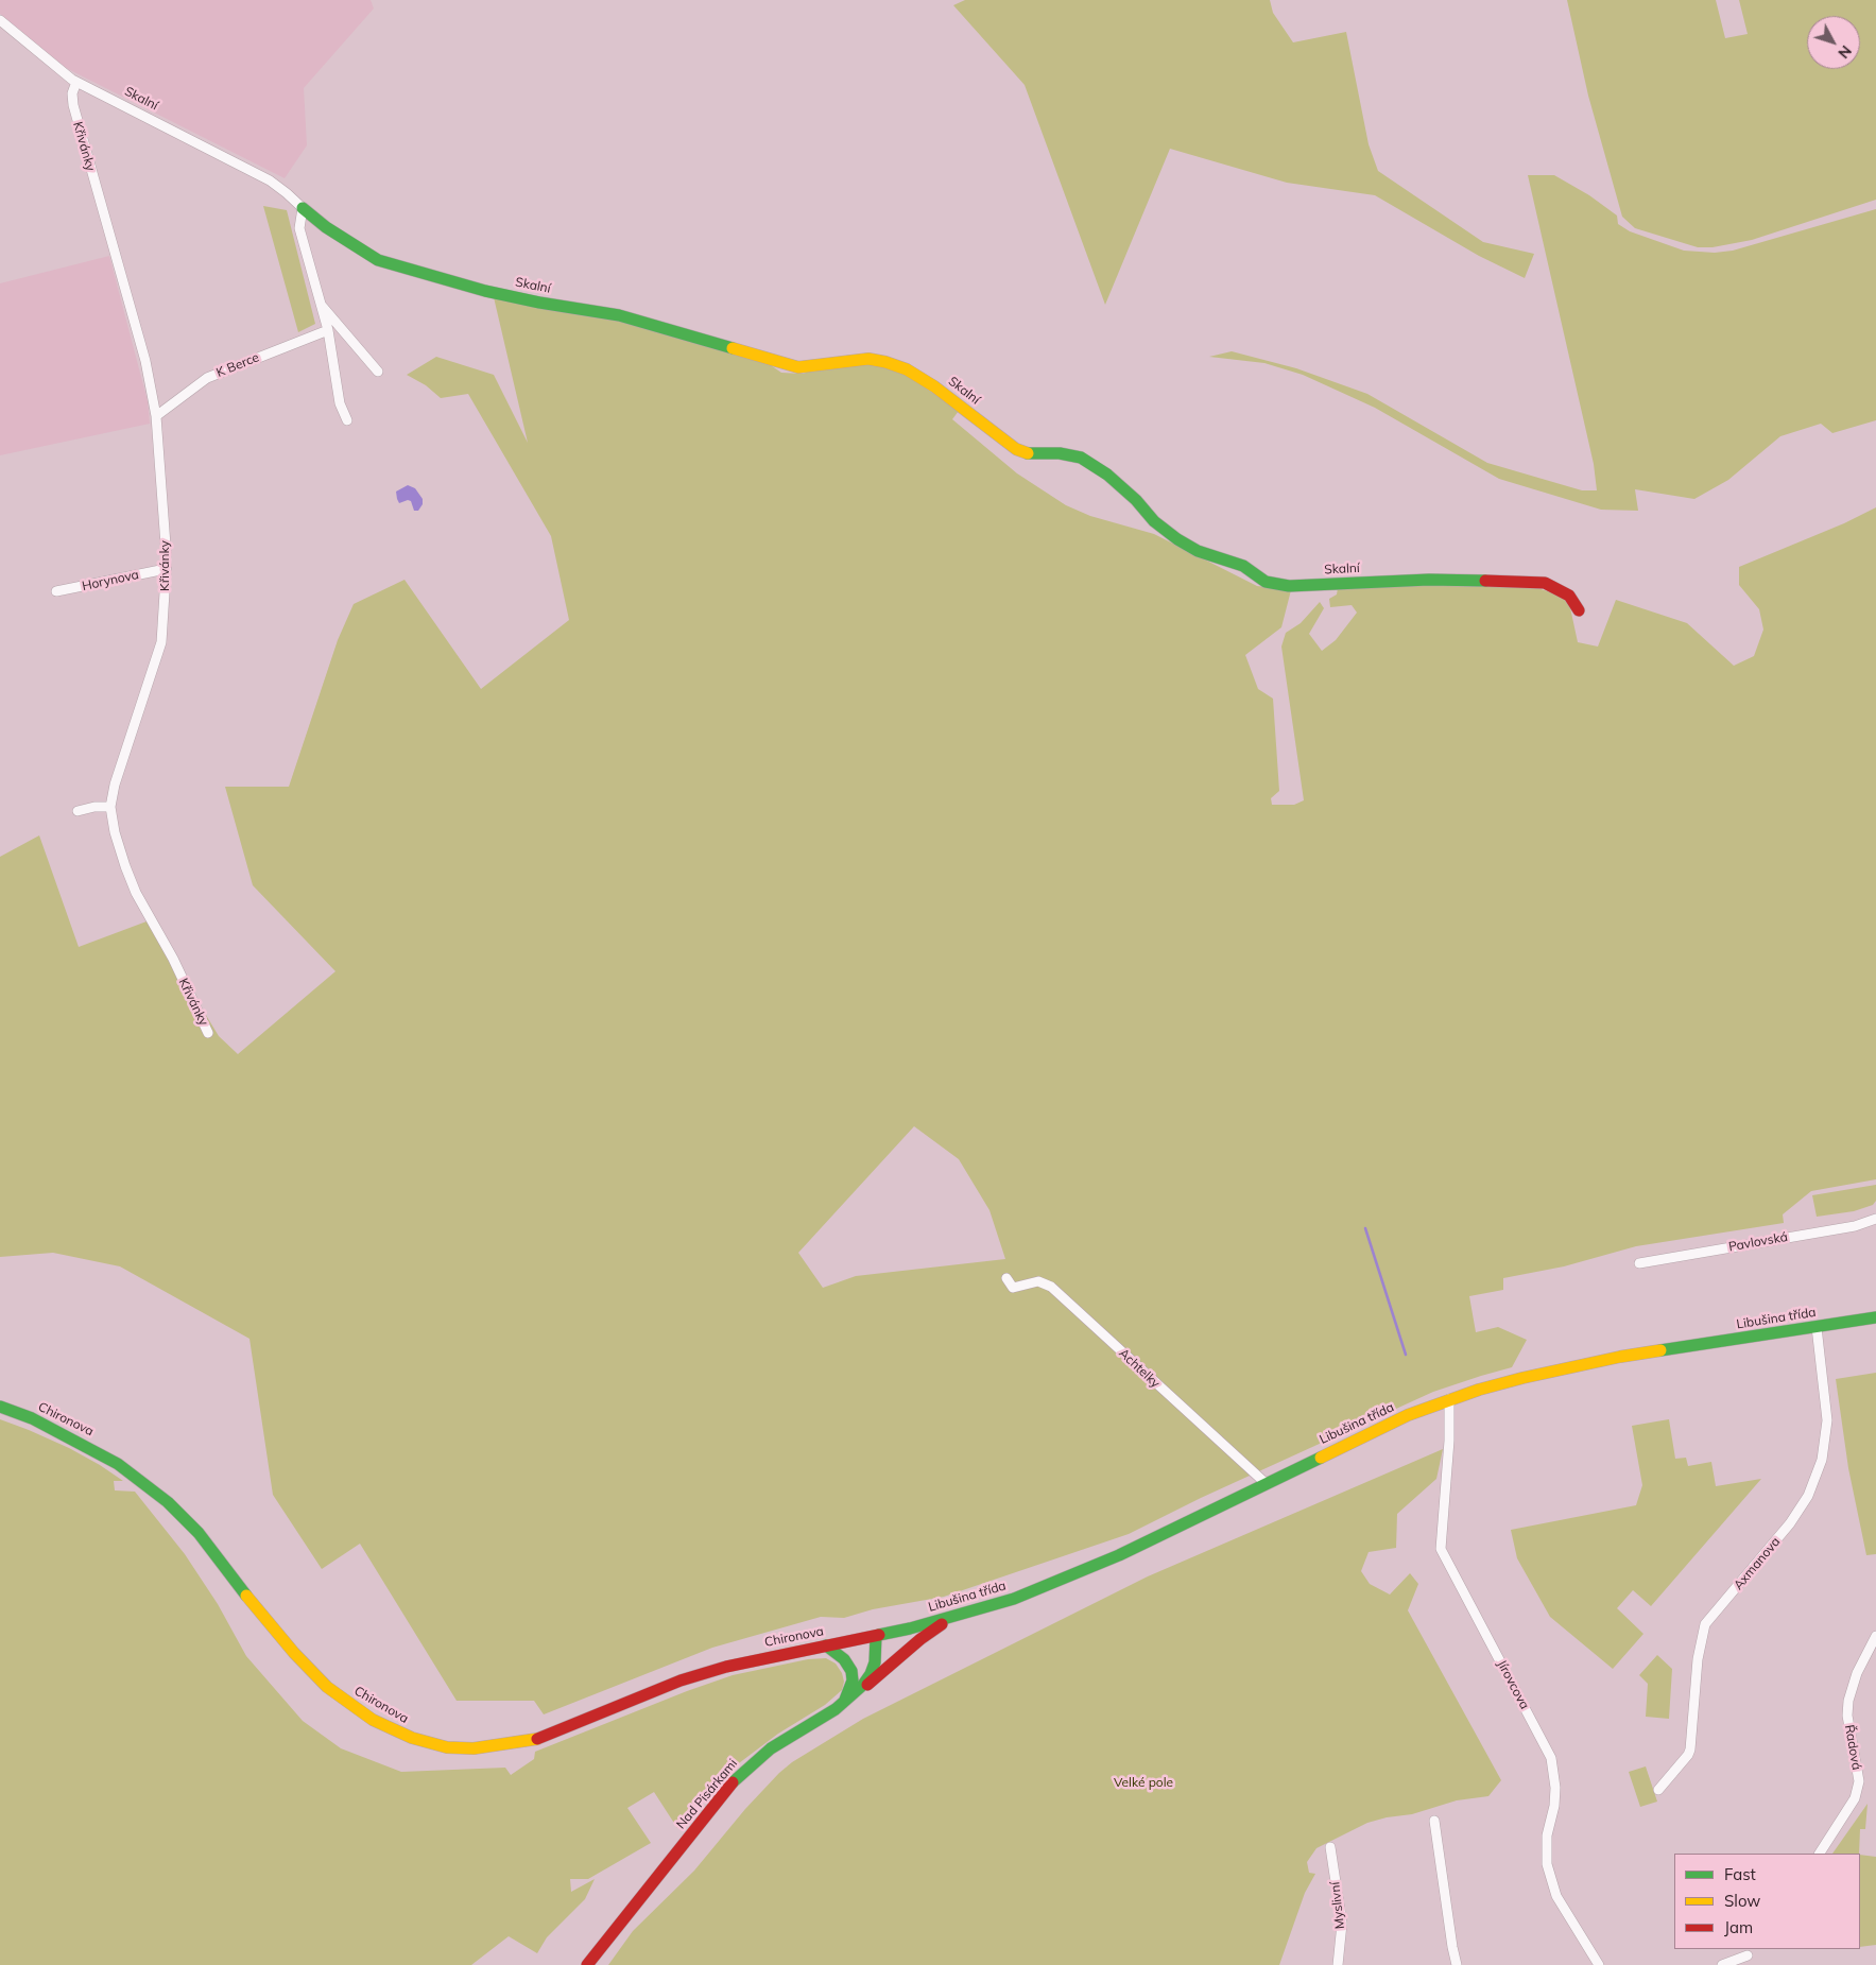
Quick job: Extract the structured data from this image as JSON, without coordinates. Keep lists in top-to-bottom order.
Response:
{
  "streets": {
    "street": [
      "Skalní",
      "Křivánky",
      "K Berce",
      "Horynova",
      "Pavlovská",
      "Libušina třída",
      "Achtelky",
      "Chironova",
      "Axmanova",
      "Jírovcova",
      "Řadová",
      "Nad Pisárkami",
      "Myslivní"
    ]
  },
  "crossings": [
    ["Skalní", "Křivánky"],
    ["Křivánky", "K Berce"],
    ["Křivánky", "Horynova"],
    ["Libušina třída", "Achtelky"],
    ["Libušina třída", "Chironova"],
    ["Libušina třída", "Axmanova"],
    ["Libušina třída", "Jírovcova"],
    ["Libušina třída", "Nad Pisárkami"],
    ["Chironova", "Nad Pisárkami"]
  ],
  "parks": ["Velké pole"],
  "legend": ["Fast", "Slow", "Jam"],
  "north": "bottom right"
}
